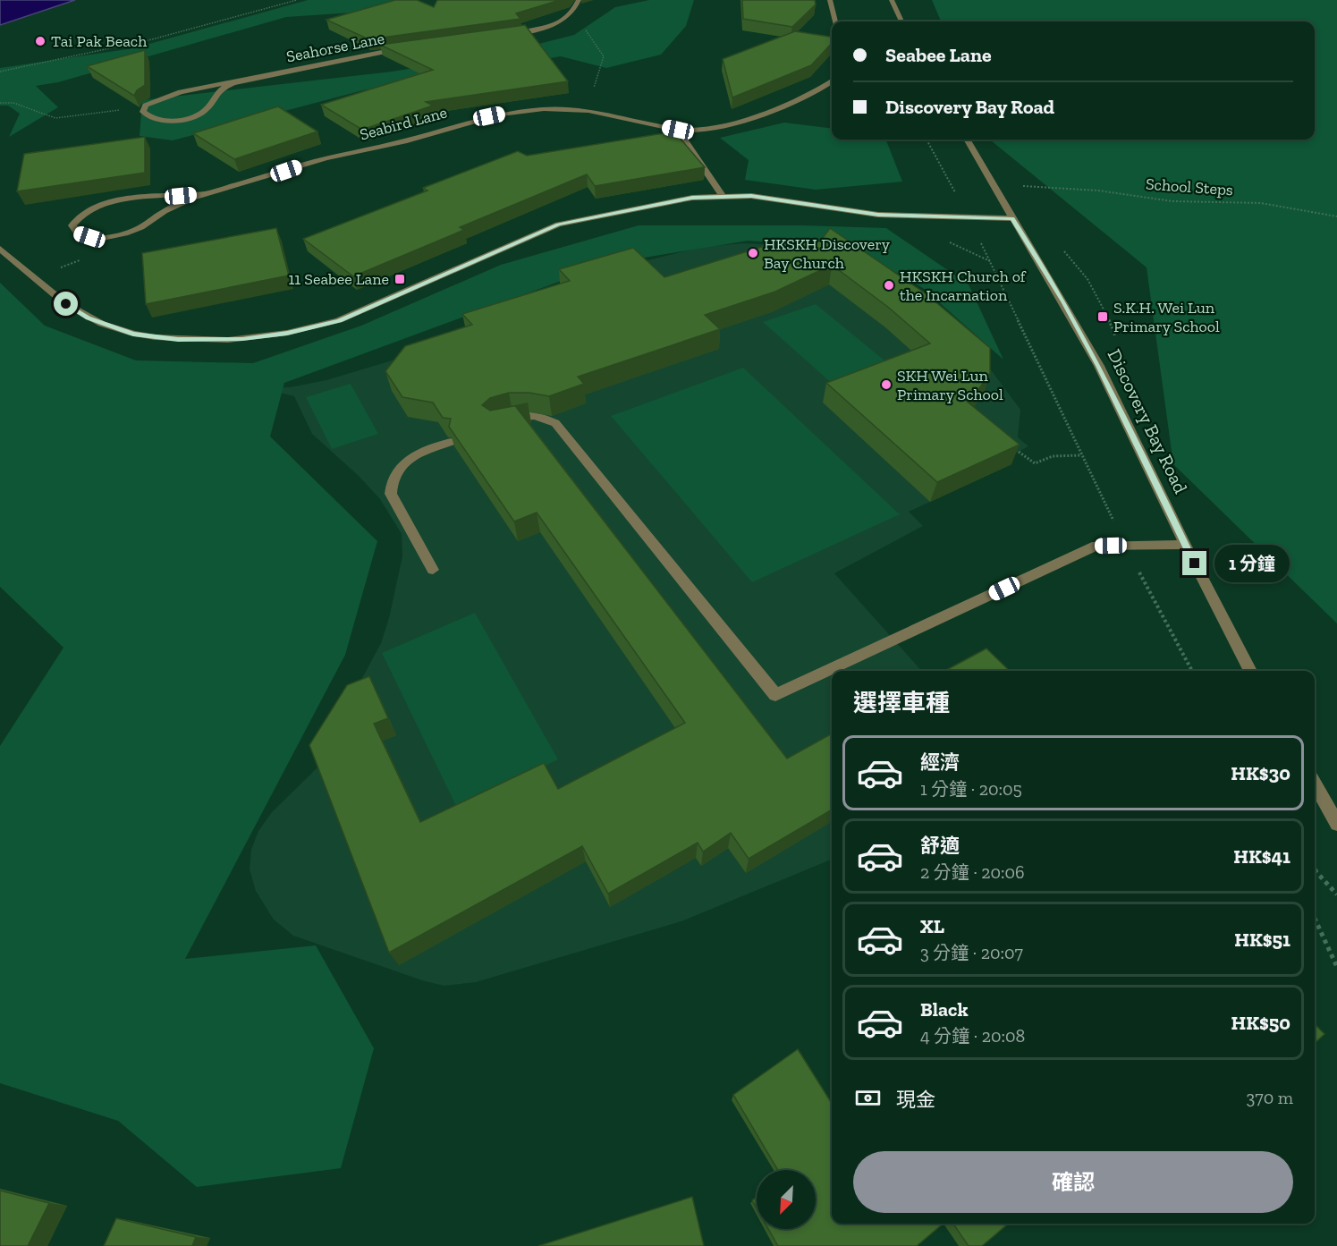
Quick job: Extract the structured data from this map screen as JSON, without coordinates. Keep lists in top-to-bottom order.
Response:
{
  "streets": {
    "street": ["Seahorse Lane", "Seabird Lane", "Discovery Bay Road"],
    "path": ["School Steps"]
  },
  "places": {
    "other": [
      "Tai Pak Beach",
      "HKSKH Discovery Bay Church",
      "HKSKH Church of the Incarnation",
      "SKH Wei Lun Primary School"
    ],
    "transit": ["11 Seabee Lane", "S.K.H. Wei Lun Primary School"]
  },
  "north": "bottom left",
  "page": {
    "banner": ["Seabee Lane", "Discovery Bay Road"],
    "bubble": "1 分鐘",
    "heading": "選擇車種",
    "list": [
      {
        "name": "經濟",
        "note": "1 分鐘 · 20:05",
        "value": "HK$30"
      },
      {
        "name": "舒適",
        "note": "2 分鐘 · 20:06",
        "value": "HK$41"
      },
      {
        "name": "XL",
        "note": "3 分鐘 · 20:07",
        "value": "HK$51"
      },
      {
        "name": "Black",
        "note": "4 分鐘 · 20:08",
        "value": "HK$50"
      }
    ],
    "pay": ["現金", "370 m"],
    "buttons": "確認"
  }
}
